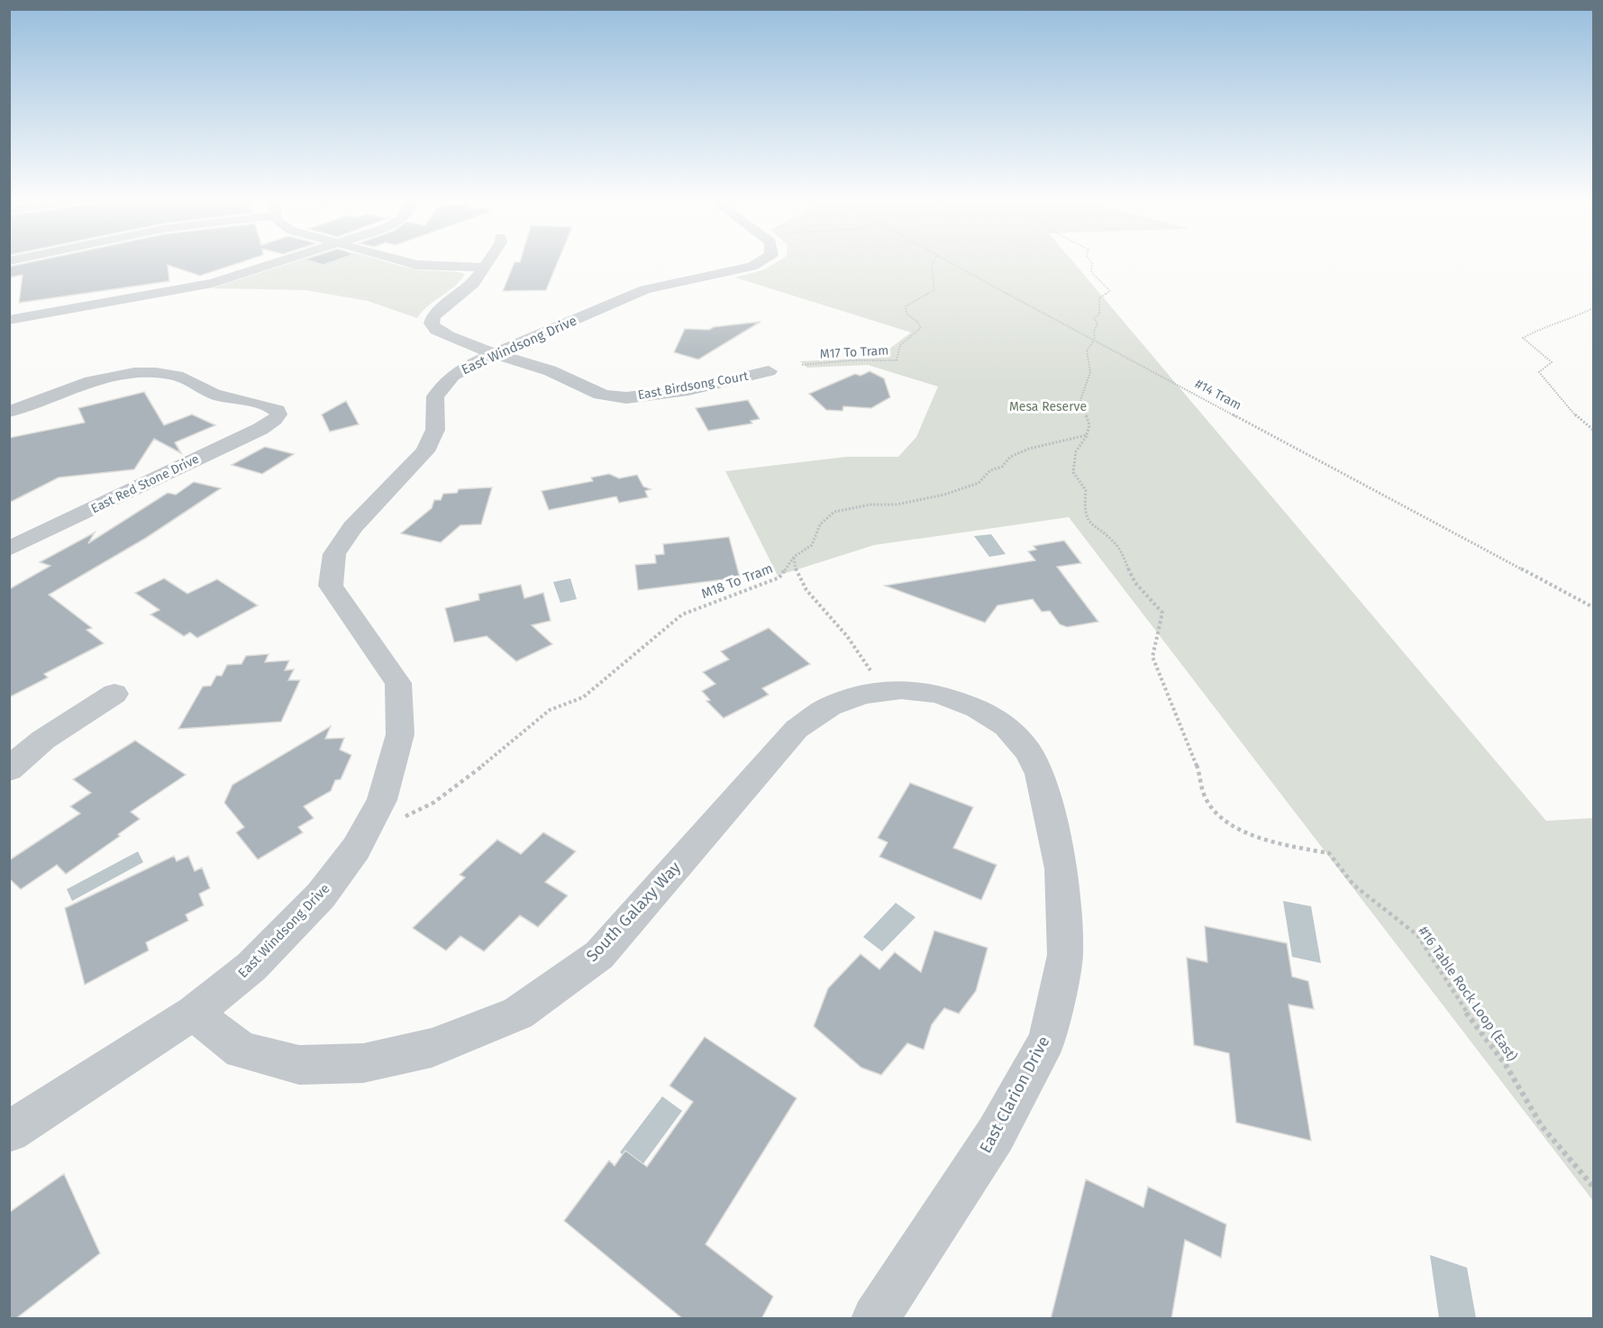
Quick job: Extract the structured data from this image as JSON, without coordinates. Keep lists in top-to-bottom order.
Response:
{
  "streets": {
    "street": [
      "East Windsong Drive",
      "East Birdsong Court",
      "East Red Stone Drive",
      "South Galaxy Way",
      "East Clarion Drive"
    ],
    "path": [
      "M17 To Tram",
      "#14 Tram",
      "M18 To Tram",
      "#16 Table Rock Loop (East)"
    ]
  },
  "crossings": [
    ["East Windsong Drive", "East Birdsong Court"],
    ["East Windsong Drive", "South Galaxy Way"],
    ["M18 To Tram", "#16 Table Rock Loop (East)"],
    ["South Galaxy Way", "East Clarion Drive"]
  ],
  "parks": ["Mesa Reserve"]
}
